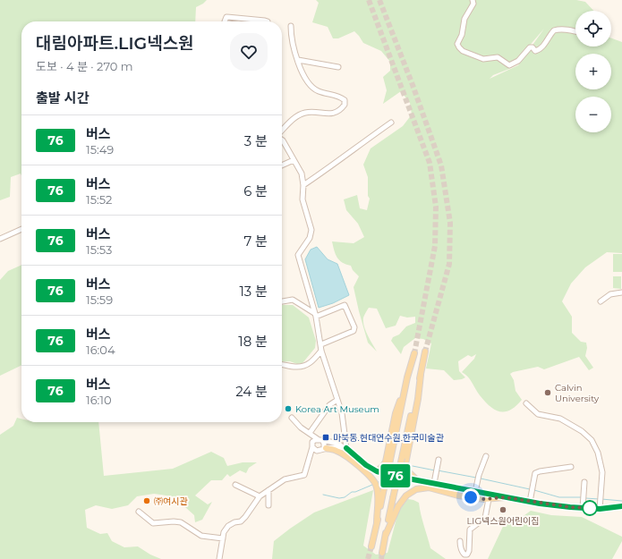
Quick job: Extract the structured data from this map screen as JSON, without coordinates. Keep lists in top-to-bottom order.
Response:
{
  "places": {
    "other": [
      "Calvin University",
      "Korea Art Museum",
      "㈜여시관",
      "LIG넥스원어린이집"
    ],
    "transit": ["마북동.현대연수원.한국미술관"]
  },
  "lines": ["bus line 76"],
  "page": {
    "on_map": "76",
    "map_buttons": ["+", "−"],
    "heading": [
      ["대림아파트.LIG넥스원", "도보 · 4 분 · 270 m"],
      "출발 시간"
    ],
    "list": [
      {
        "mark": "76",
        "name": "버스",
        "note": "15:49",
        "value": "3 분"
      },
      {
        "mark": "76",
        "name": "버스",
        "note": "15:52",
        "value": "6 분"
      },
      {
        "mark": "76",
        "name": "버스",
        "note": "15:53",
        "value": "7 분"
      },
      {
        "mark": "76",
        "name": "버스",
        "note": "15:59",
        "value": "13 분"
      },
      {
        "mark": "76",
        "name": "버스",
        "note": "16:04",
        "value": "18 분"
      },
      {
        "mark": "76",
        "name": "버스",
        "note": "16:10",
        "value": "24 분"
      }
    ]
  }
}
